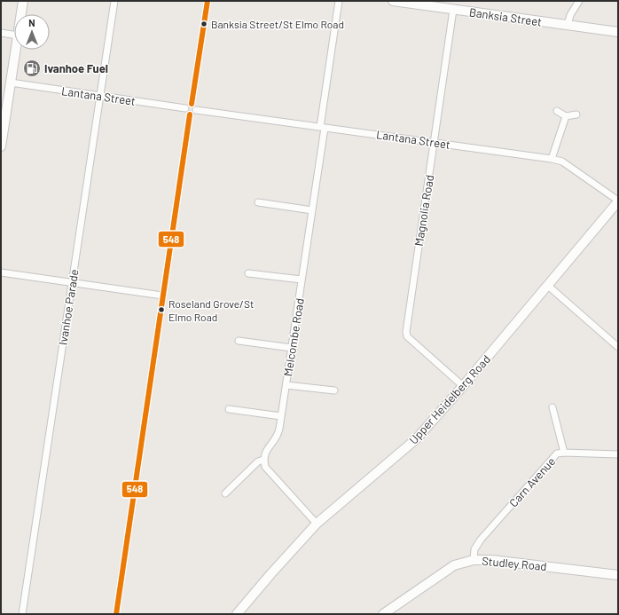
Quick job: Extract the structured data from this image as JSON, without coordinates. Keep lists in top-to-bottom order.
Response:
{
  "streets": {
    "street": [
      "Banksia Street",
      "Lantana Street",
      "Magnolia Road",
      "Ivanhoe Parade",
      "Melcombe Road",
      "Upper Heidelberg Road",
      "Carn Avenue",
      "Studley Road"
    ]
  },
  "crossings": [
    ["Banksia Street", "Magnolia Road"],
    ["Lantana Street", "Magnolia Road"],
    ["Lantana Street", "Ivanhoe Parade"],
    ["Lantana Street", "Melcombe Road"],
    ["Lantana Street", "Upper Heidelberg Road"],
    ["Magnolia Road", "Upper Heidelberg Road"],
    ["Carn Avenue", "Studley Road"]
  ],
  "places": {
    "other": ["Banksia Street/St Elmo Road", "Roseland Grove/St Elmo Road"],
    "fuel station": ["Ivanhoe Fuel"]
  },
  "lines": ["transit line 548"],
  "north": "top"
}
